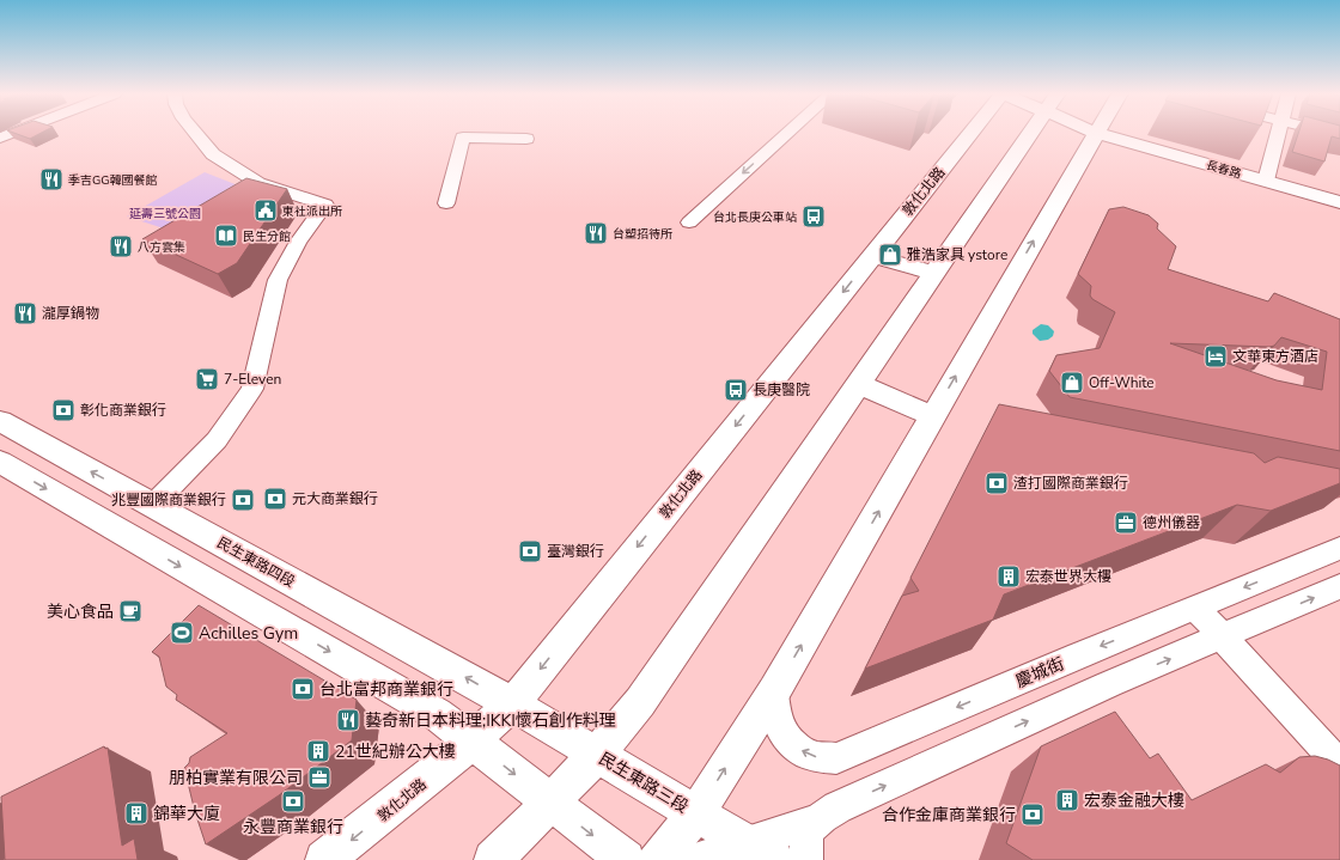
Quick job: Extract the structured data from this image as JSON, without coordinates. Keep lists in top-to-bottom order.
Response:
{
  "streets": {
    "main road": [
      "長春路",
      "敦化北路",
      "民生東路四段",
      "民生東路三段"
    ],
    "street": ["慶城街"]
  },
  "crossings": [
    ["敦化北路", "民生東路四段"],
    ["敦化北路", "民生東路三段"],
    ["民生東路四段", "民生東路三段"]
  ],
  "parks": ["延壽三號公園"],
  "places": {
    "restaurant": [
      "季吉GG韓國餐館",
      "台塑招待所",
      "八方雲集",
      "瀧厚鍋物",
      "藝奇新日本料理;IKKI懷石創作料理"
    ],
    "public building": ["東社派出所"],
    "bus stop": ["台北長庚公車站", "長庚醫院"],
    "library": ["民生分館"],
    "shop": ["雅浩家具 ystore", "Off-White"],
    "hotel": ["文華東方酒店"],
    "supermarket": ["7-Eleven"],
    "bank": [
      "彰化商業銀行",
      "渣打國際商業銀行",
      "元大商業銀行",
      "兆豐國際商業銀行",
      "臺灣銀行",
      "台北富邦商業銀行",
      "永豐商業銀行",
      "合作金庫商業銀行"
    ],
    "office": ["德州儀器", "朋柏實業有限公司"],
    "building": [
      "宏泰世界大樓",
      "21世紀辦公大樓",
      "宏泰金融大樓",
      "錦華大廈"
    ],
    "cafe": ["美心食品"],
    "sports": ["Achilles Gym"]
  }
}
